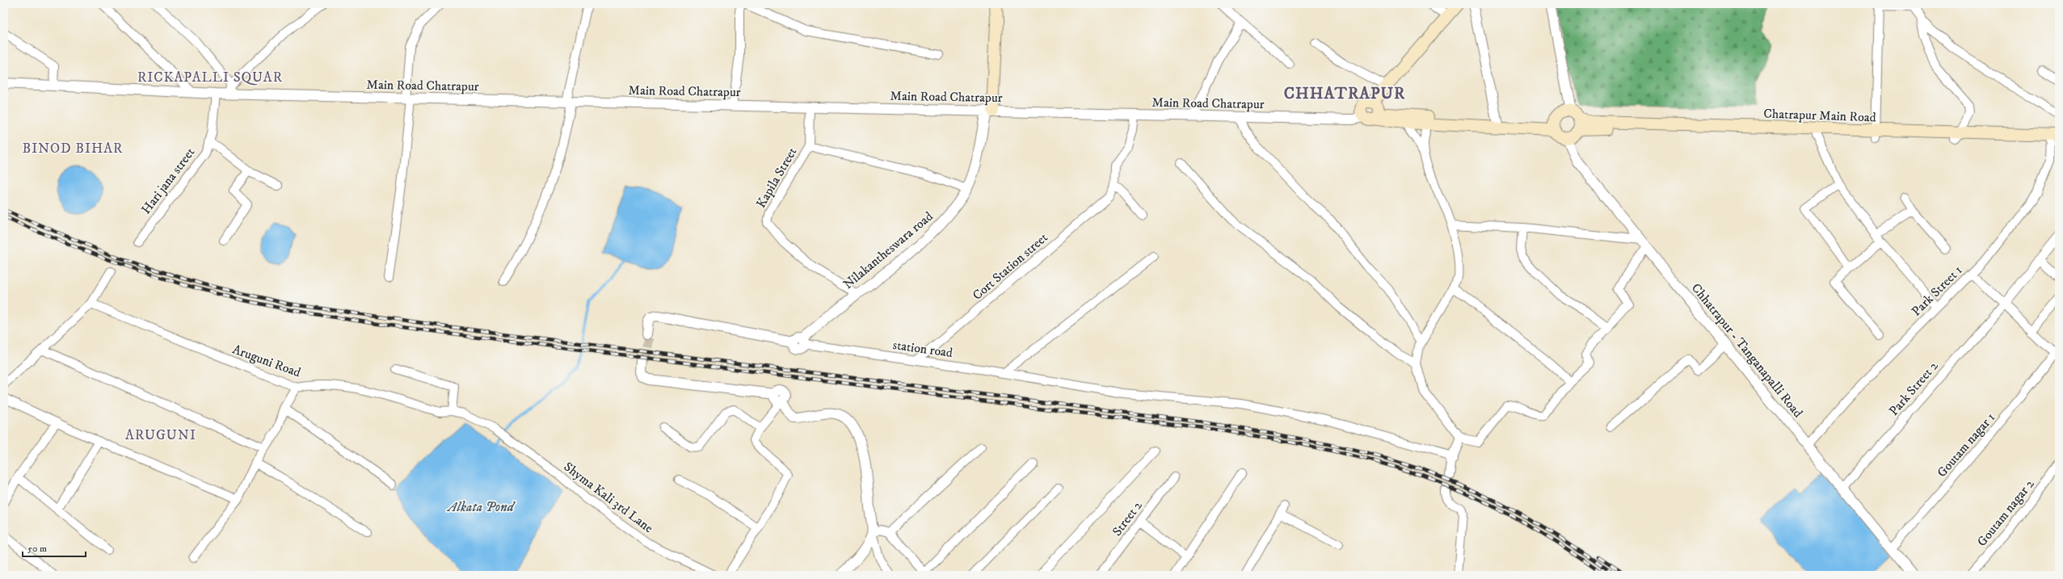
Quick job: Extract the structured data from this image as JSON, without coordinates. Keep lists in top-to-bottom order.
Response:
{
  "streets": {
    "main road": ["Chatrapur Main Road"],
    "street": [
      "Main Road Chatrapur",
      "Kapila Street",
      "Hari jana street",
      "Nilakantheswara road",
      "Cort Station street",
      "Park Street 1",
      "station road",
      "Chhatrapur - Tanganapalli Road",
      "Aruguni Road",
      "Park Street 2",
      "Goutam nagar 1",
      "Shyma Kali 3rd Lane",
      "Goutam nagar 2",
      "Street 2"
    ]
  },
  "crossings": [
    ["Main Road Chatrapur", "Kapila Street"],
    ["Main Road Chatrapur", "Hari jana street"],
    ["Main Road Chatrapur", "Nilakantheswara road"],
    ["Chatrapur Main Road", "Park Street 1"],
    ["Chatrapur Main Road", "Chhatrapur - Tanganapalli Road"],
    ["Kapila Street", "Nilakantheswara road"],
    ["Nilakantheswara road", "station road"],
    ["Cort Station street", "station road"],
    ["Park Street 1", "Chhatrapur - Tanganapalli Road"],
    ["Chhatrapur - Tanganapalli Road", "Park Street 2"],
    ["Chhatrapur - Tanganapalli Road", "Goutam nagar 1"],
    ["Aruguni Road", "Shyma Kali 3rd Lane"]
  ],
  "districts": [
    "RICKAPALLI SQUAR",
    "CHHATRAPUR",
    "BINOD BIHAR",
    "ARUGUNI"
  ],
  "water": ["Alkata Pond"],
  "scale_bar": "50 m"
}
